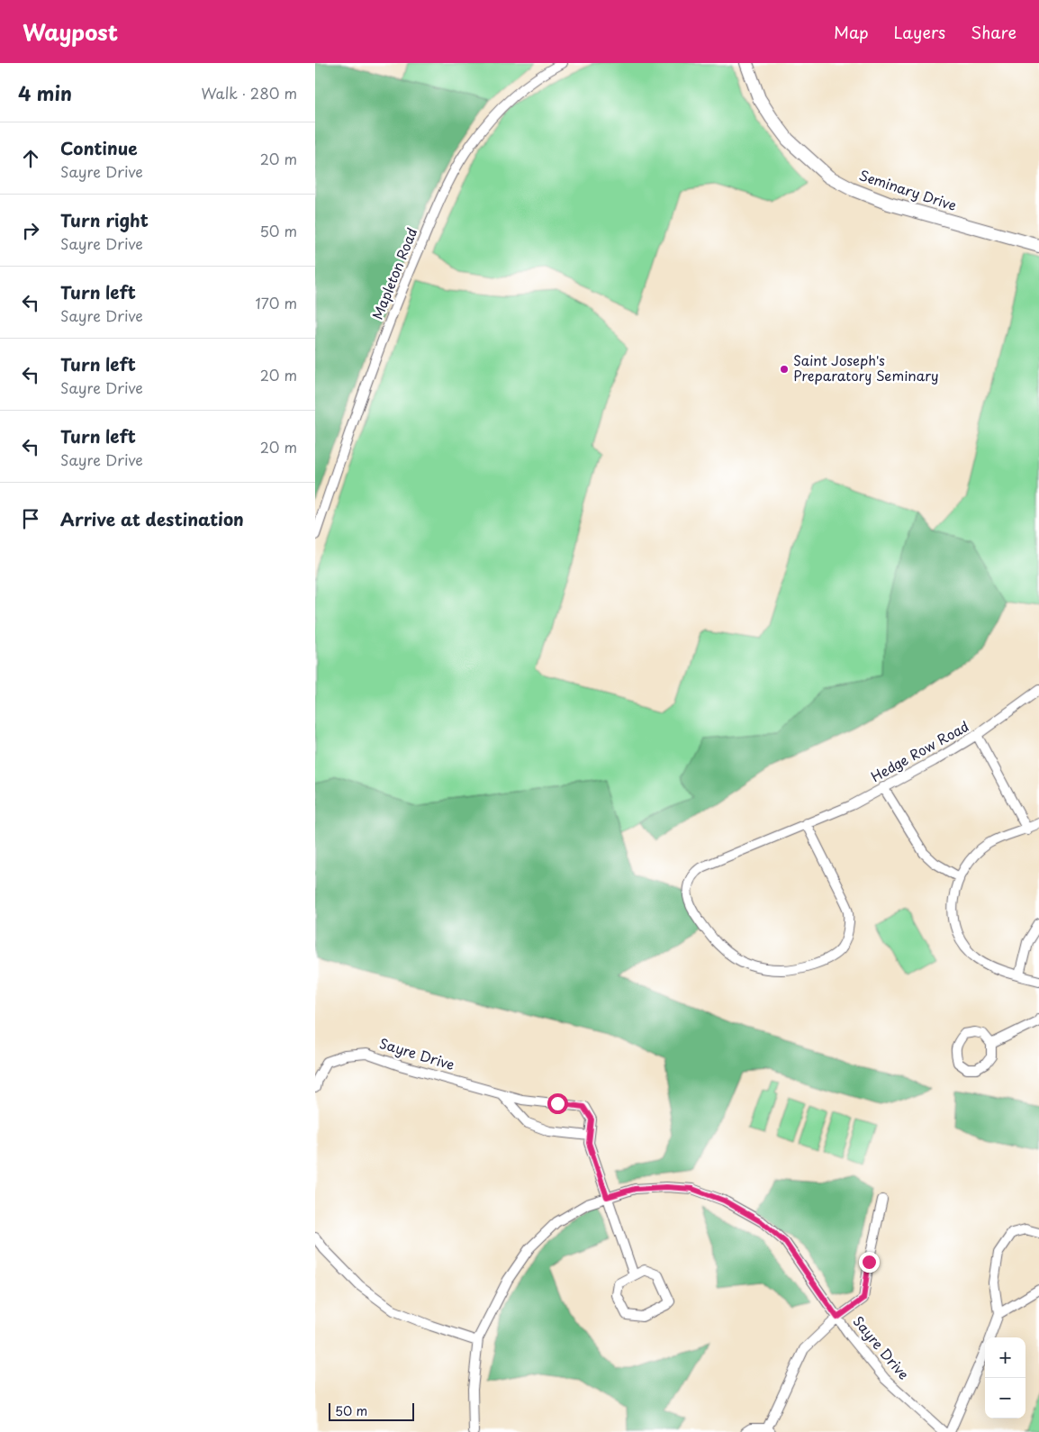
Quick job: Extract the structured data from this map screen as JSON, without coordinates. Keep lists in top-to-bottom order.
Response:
{
  "streets": {
    "street": [
      "Seminary Drive",
      "Mapleton Road",
      "Hedge Row Road",
      "Sayre Drive"
    ]
  },
  "places": ["Saint Joseph's Preparatory Seminary"],
  "scale_bar": "50 m",
  "page": {
    "header": "Waypost",
    "nav": ["Map", "Layers", "Share"],
    "heading": ["4 min", "Walk · 280 m"],
    "list": [
      ["Continue", "Sayre Drive", "20 m"],
      ["Turn right", "Sayre Drive", "50 m"],
      ["Turn left", "Sayre Drive", "170 m"],
      ["Turn left", "Sayre Drive", "20 m"],
      ["Turn left", "Sayre Drive", "20 m"],
      "Arrive at destination"
    ],
    "map_buttons": ["+", "−"],
    "scale": "50 m"
  }
}
